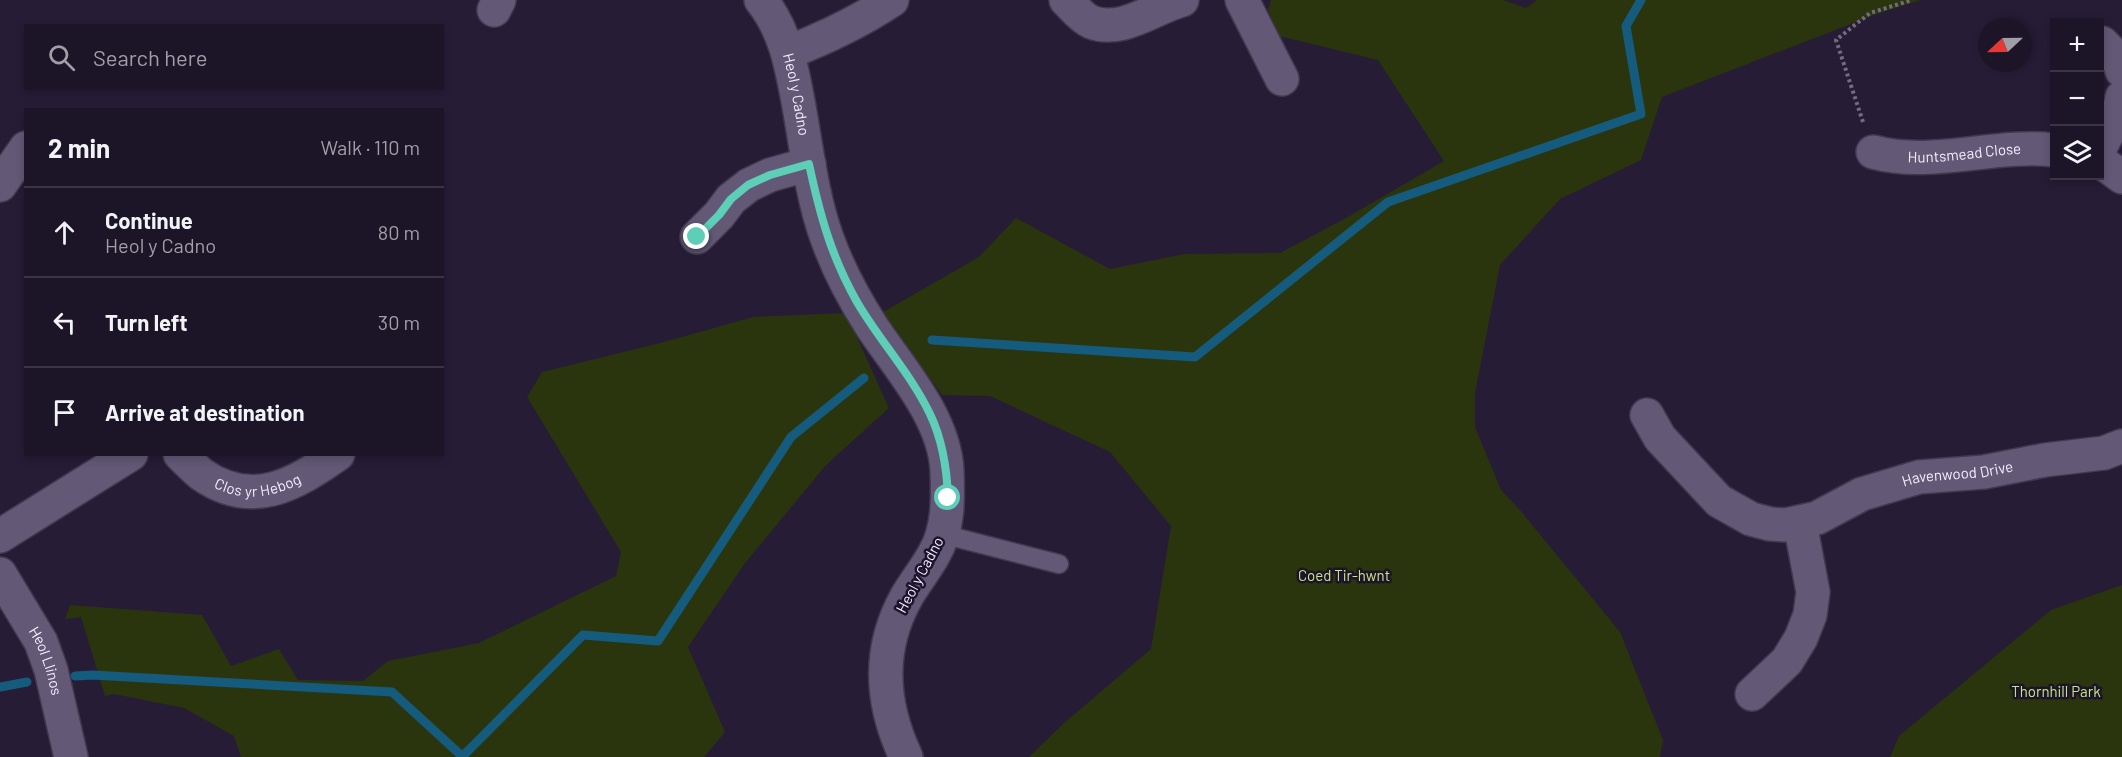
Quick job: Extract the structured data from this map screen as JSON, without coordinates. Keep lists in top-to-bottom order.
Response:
{
  "streets": {
    "street": [
      "Heol y Cadno",
      "Huntsmead Close",
      "Havenwood Drive",
      "Clos yr Hebog",
      "Heol Llinos"
    ]
  },
  "parks": ["Coed Tir-hwnt", "Thornhill Park"],
  "north": "left",
  "page": {
    "map_buttons": ["+", "−"],
    "search": "Search here",
    "heading": ["2 min", "Walk · 110 m"],
    "list": [
      ["Continue", "Heol y Cadno", "80 m"],
      ["Turn left", "30 m"],
      "Arrive at destination"
    ]
  }
}
